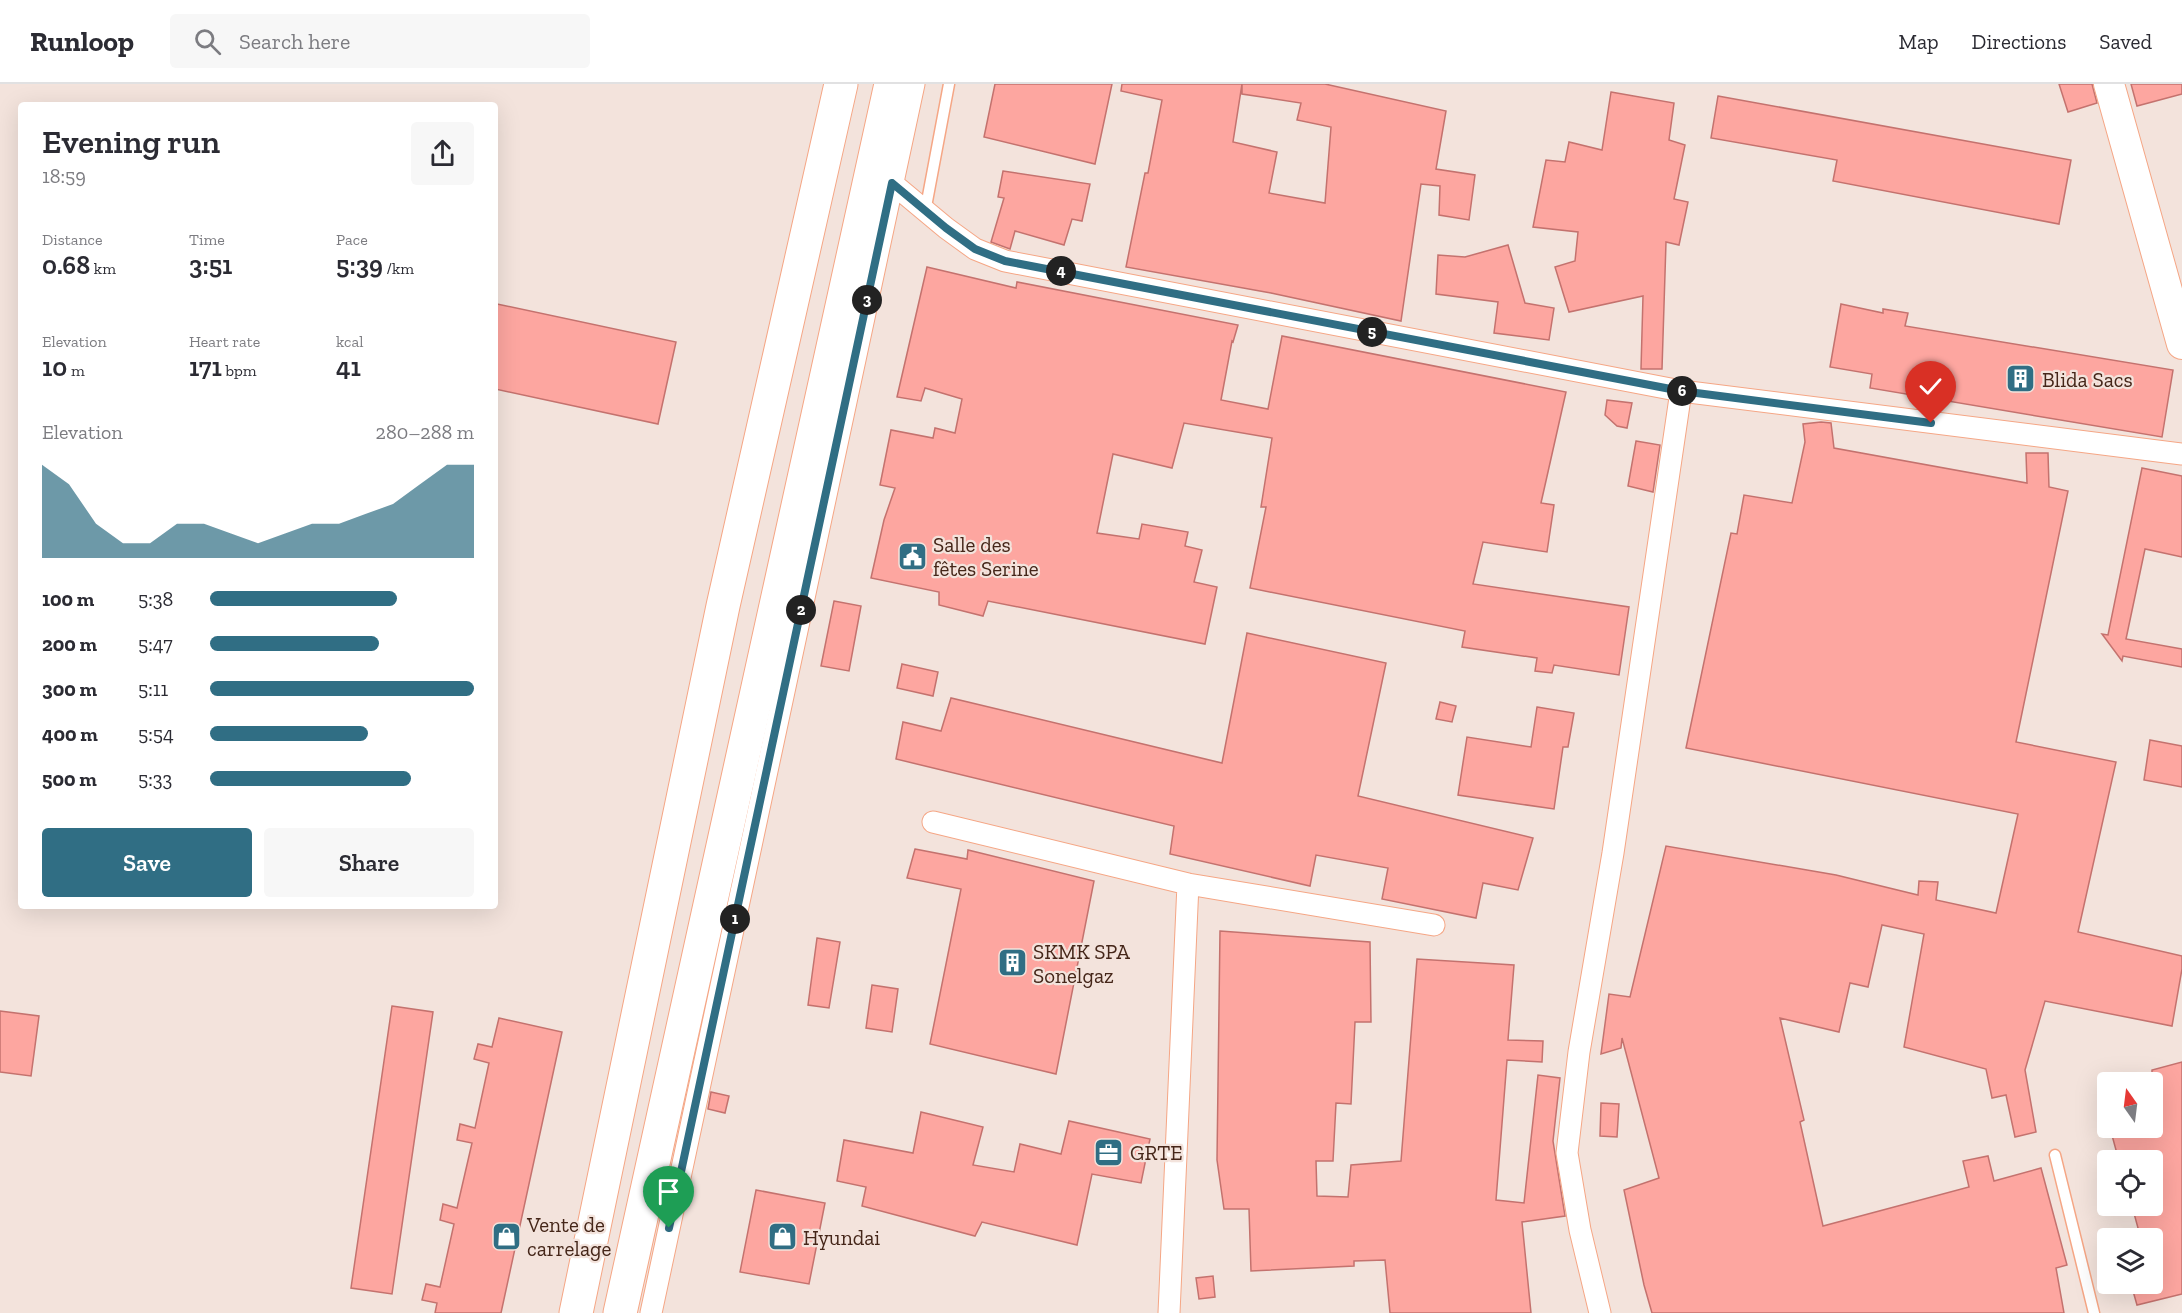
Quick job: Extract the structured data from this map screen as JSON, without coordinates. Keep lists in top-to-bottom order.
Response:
{
  "places": {
    "building": ["Blida Sacs", "SKMK SPA Sonelgaz"],
    "public building": ["Salle des fêtes Serine"],
    "office": ["GRTE"],
    "shop": ["Vente de carrelage", "Hyundai"]
  },
  "north": "top",
  "page": {
    "header": "Runloop",
    "search": "Search here",
    "nav": ["Map", "Directions", "Saved"],
    "heading": ["Evening run", "18:59"],
    "stats": [
      ["Distance", "0.68 km"],
      ["Time", "3:51"],
      ["Pace", "5:39 /km"],
      ["Elevation", "10 m"],
      ["Heart rate", "171 bpm"],
      ["kcal", "41"]
    ],
    "pins": [
      "4",
      "3",
      "5",
      "6",
      "2",
      "1"
    ],
    "chart": ["Elevation", "280–288 m"],
    "list": [
      {
        "name": "100 m",
        "note": "5:38"
      },
      {
        "name": "200 m",
        "note": "5:47"
      },
      {
        "name": "300 m",
        "note": "5:11"
      },
      {
        "name": "400 m",
        "note": "5:54"
      },
      {
        "name": "500 m",
        "note": "5:33"
      }
    ],
    "buttons": ["Save", "Share"]
  }
}
